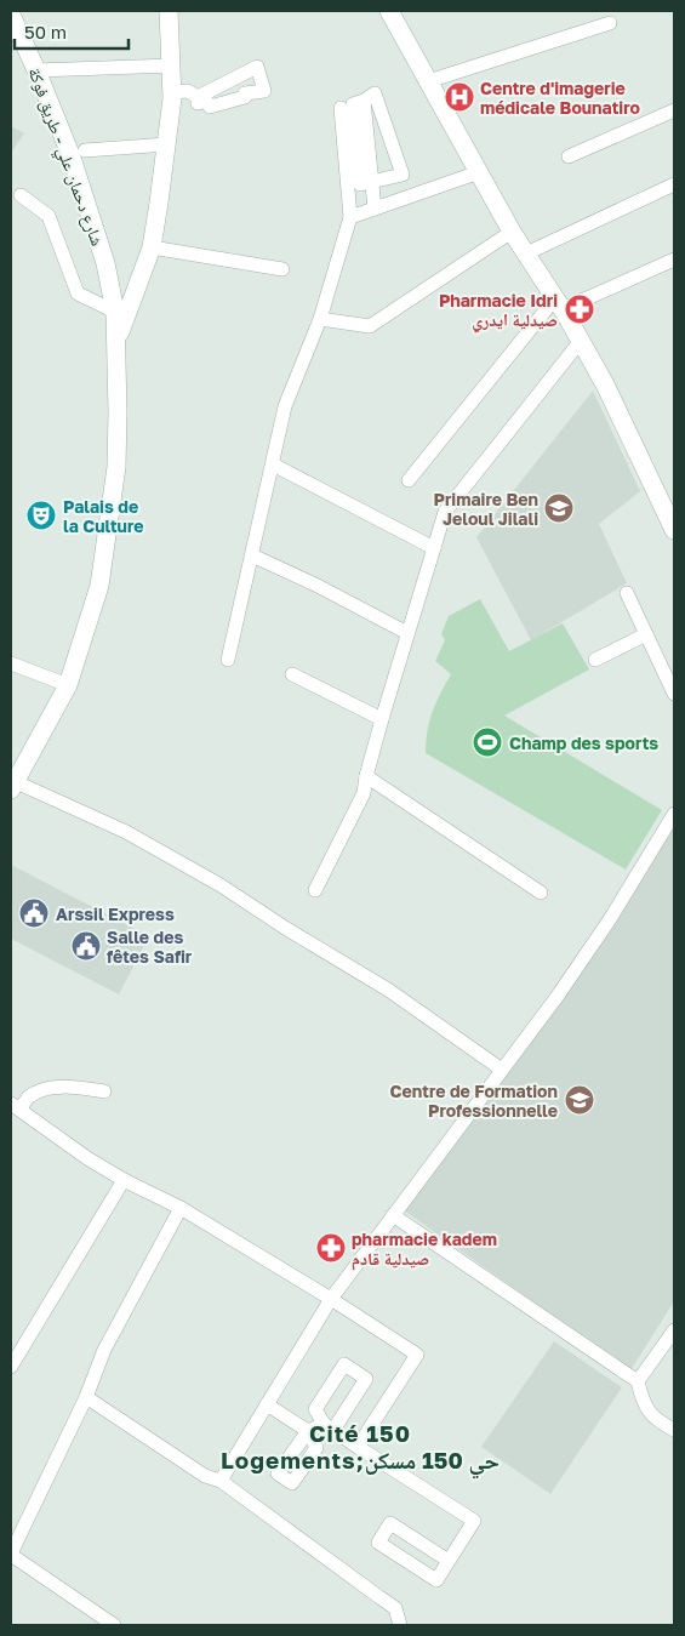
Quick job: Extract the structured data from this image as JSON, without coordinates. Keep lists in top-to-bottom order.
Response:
{
  "streets": {
    "main road": ["شارع دحمان علي - طريق فوكة"]
  },
  "districts": ["Cité 150 Logements;حي 150 مسكن"],
  "places": {
    "hospital": ["Centre d'imagerie médicale Bounatiro"],
    "pharmacy": ["Pharmacie Idri صيدلية ايدري", "pharmacie kadem صيدلية قادم"],
    "school or university": ["Primaire Ben Jeloul Jilali", "Centre de Formation Professionnelle"],
    "theatre": ["Palais de la Culture"],
    "sports": ["Champ des sports"],
    "public building": ["Arssil Express", "Salle des fêtes Safir"]
  },
  "scale_bar": "50 m"
}
